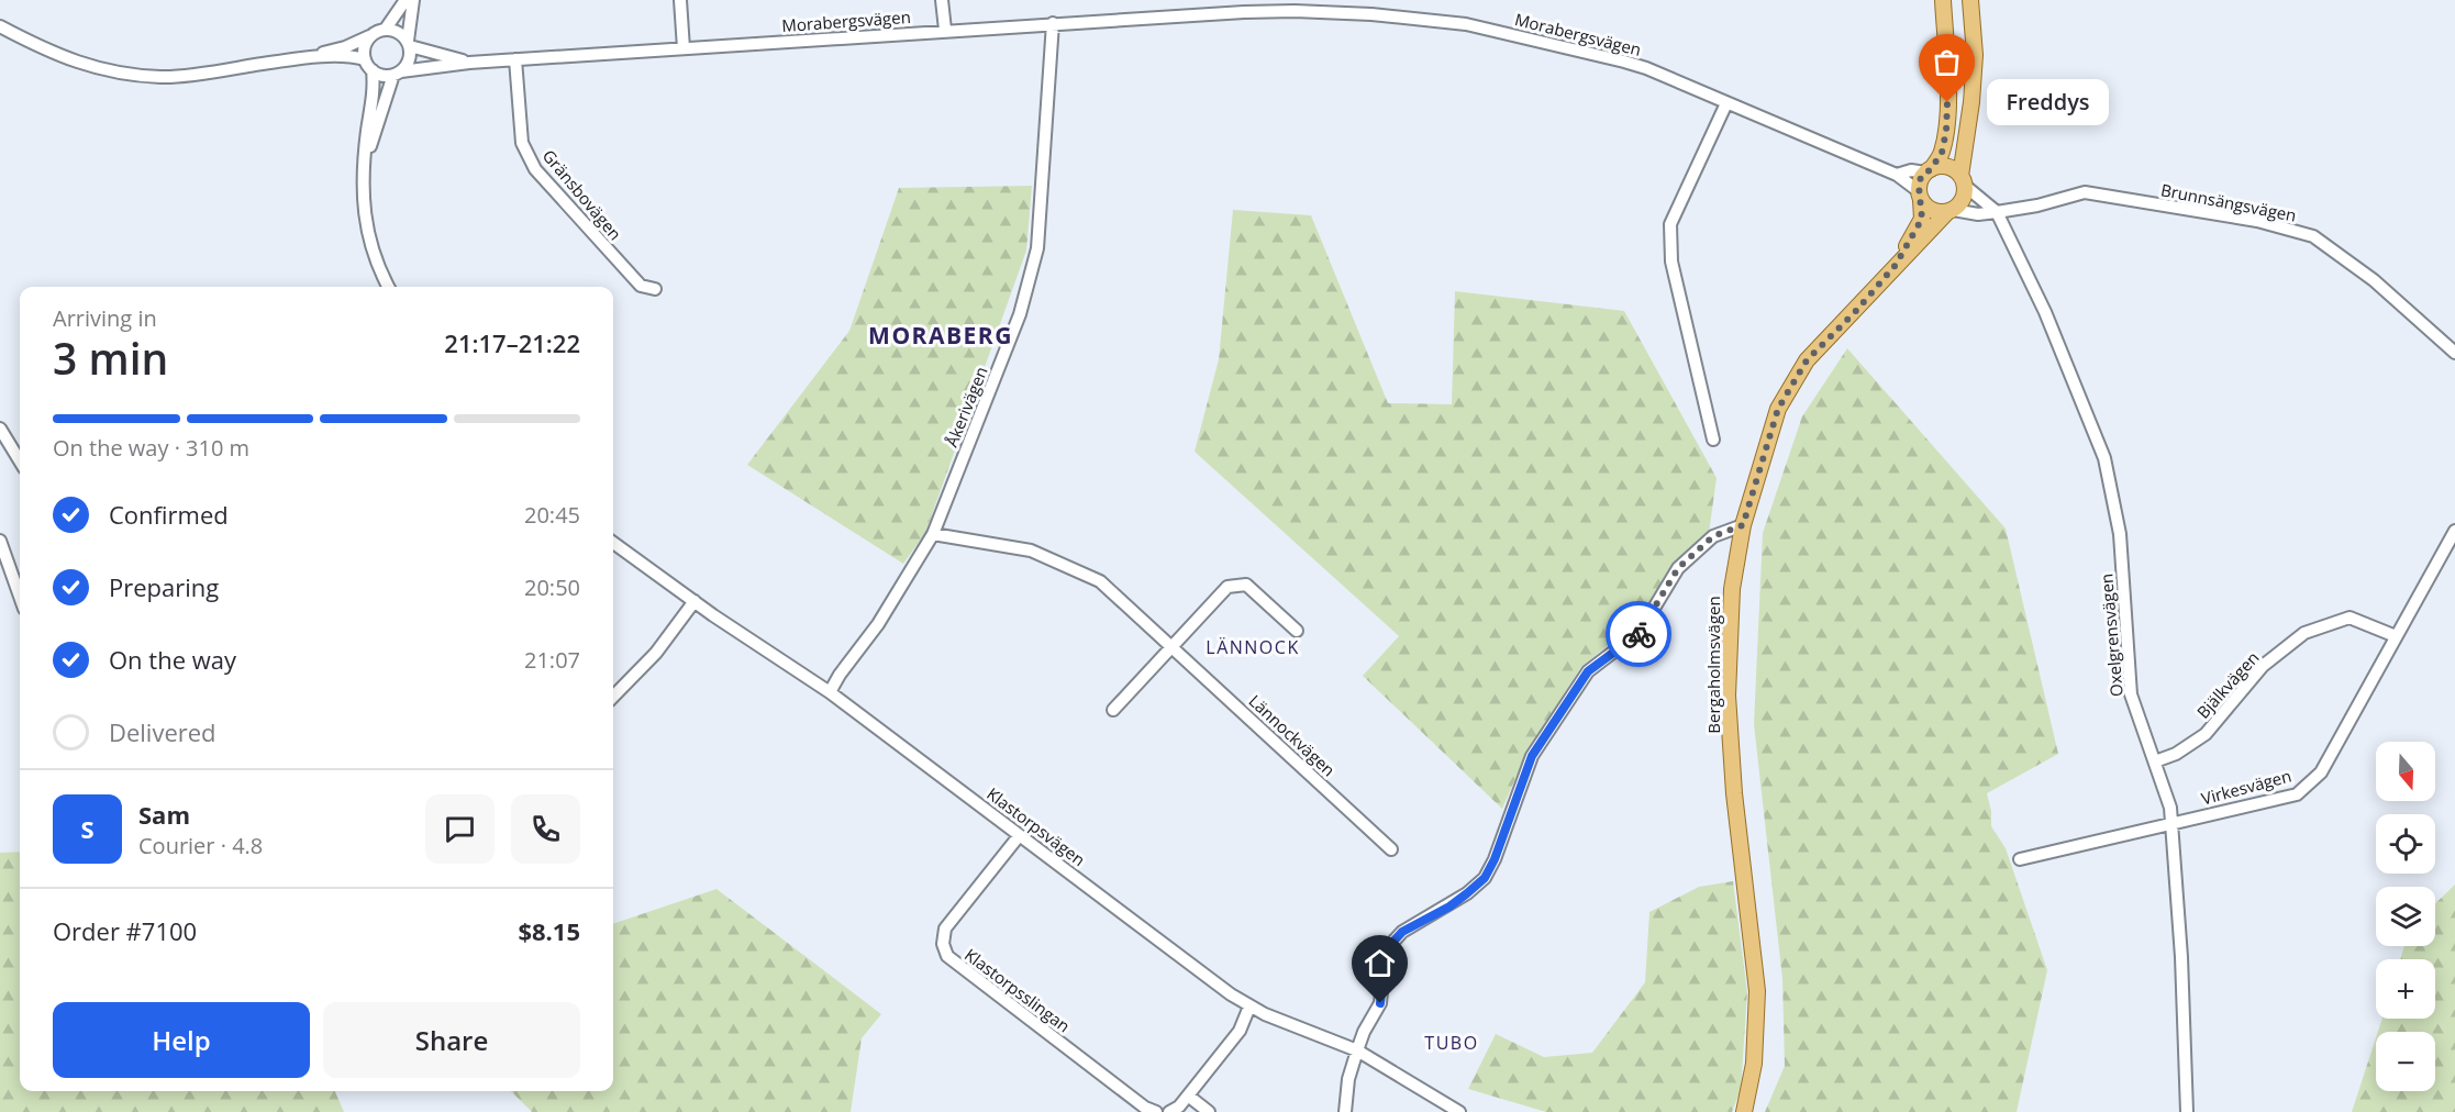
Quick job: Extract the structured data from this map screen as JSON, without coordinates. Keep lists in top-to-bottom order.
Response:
{
  "streets": {
    "main road": ["Bergaholmsvägen"],
    "street": [
      "Morabergsvägen",
      "Gränsbovägen",
      "Brunnsängsvägen",
      "Åkerivägen",
      "Oxelgrensvägen",
      "Bjälkvägen",
      "Lännockvägen",
      "Virkesvägen",
      "Klastorpsvägen",
      "Klastorpsslingan"
    ]
  },
  "crossings": [
    ["Morabergsvägen", "Gränsbovägen"],
    ["Morabergsvägen", "Brunnsängsvägen"],
    ["Morabergsvägen", "Åkerivägen"],
    ["Morabergsvägen", "Bergaholmsvägen"],
    ["Brunnsängsvägen", "Oxelgrensvägen"],
    ["Brunnsängsvägen", "Bergaholmsvägen"],
    ["Åkerivägen", "Lännockvägen"],
    ["Åkerivägen", "Klastorpsvägen"],
    ["Oxelgrensvägen", "Bjälkvägen"],
    ["Oxelgrensvägen", "Virkesvägen"],
    ["Bjälkvägen", "Virkesvägen"],
    ["Klastorpsvägen", "Klastorpsslingan"]
  ],
  "districts": ["MORABERG", "LÄNNOCK", "TUBO"],
  "places": ["Freddys"],
  "north": "bottom",
  "page": {
    "bubble": "Freddys",
    "heading": ["3 min", "Arriving in", "21:17–21:22"],
    "panel": [
      "Sam",
      "Courier · 4.8",
      "Order #7100",
      "$8.15"
    ],
    "bar": "On the way · 310 m",
    "list": [
      ["Confirmed", "20:45"],
      ["Preparing", "20:50"],
      ["On the way", "21:07"],
      "Delivered"
    ],
    "map_buttons": ["+", "−"],
    "round": "S",
    "buttons": ["Help", "Share"]
  }
}
